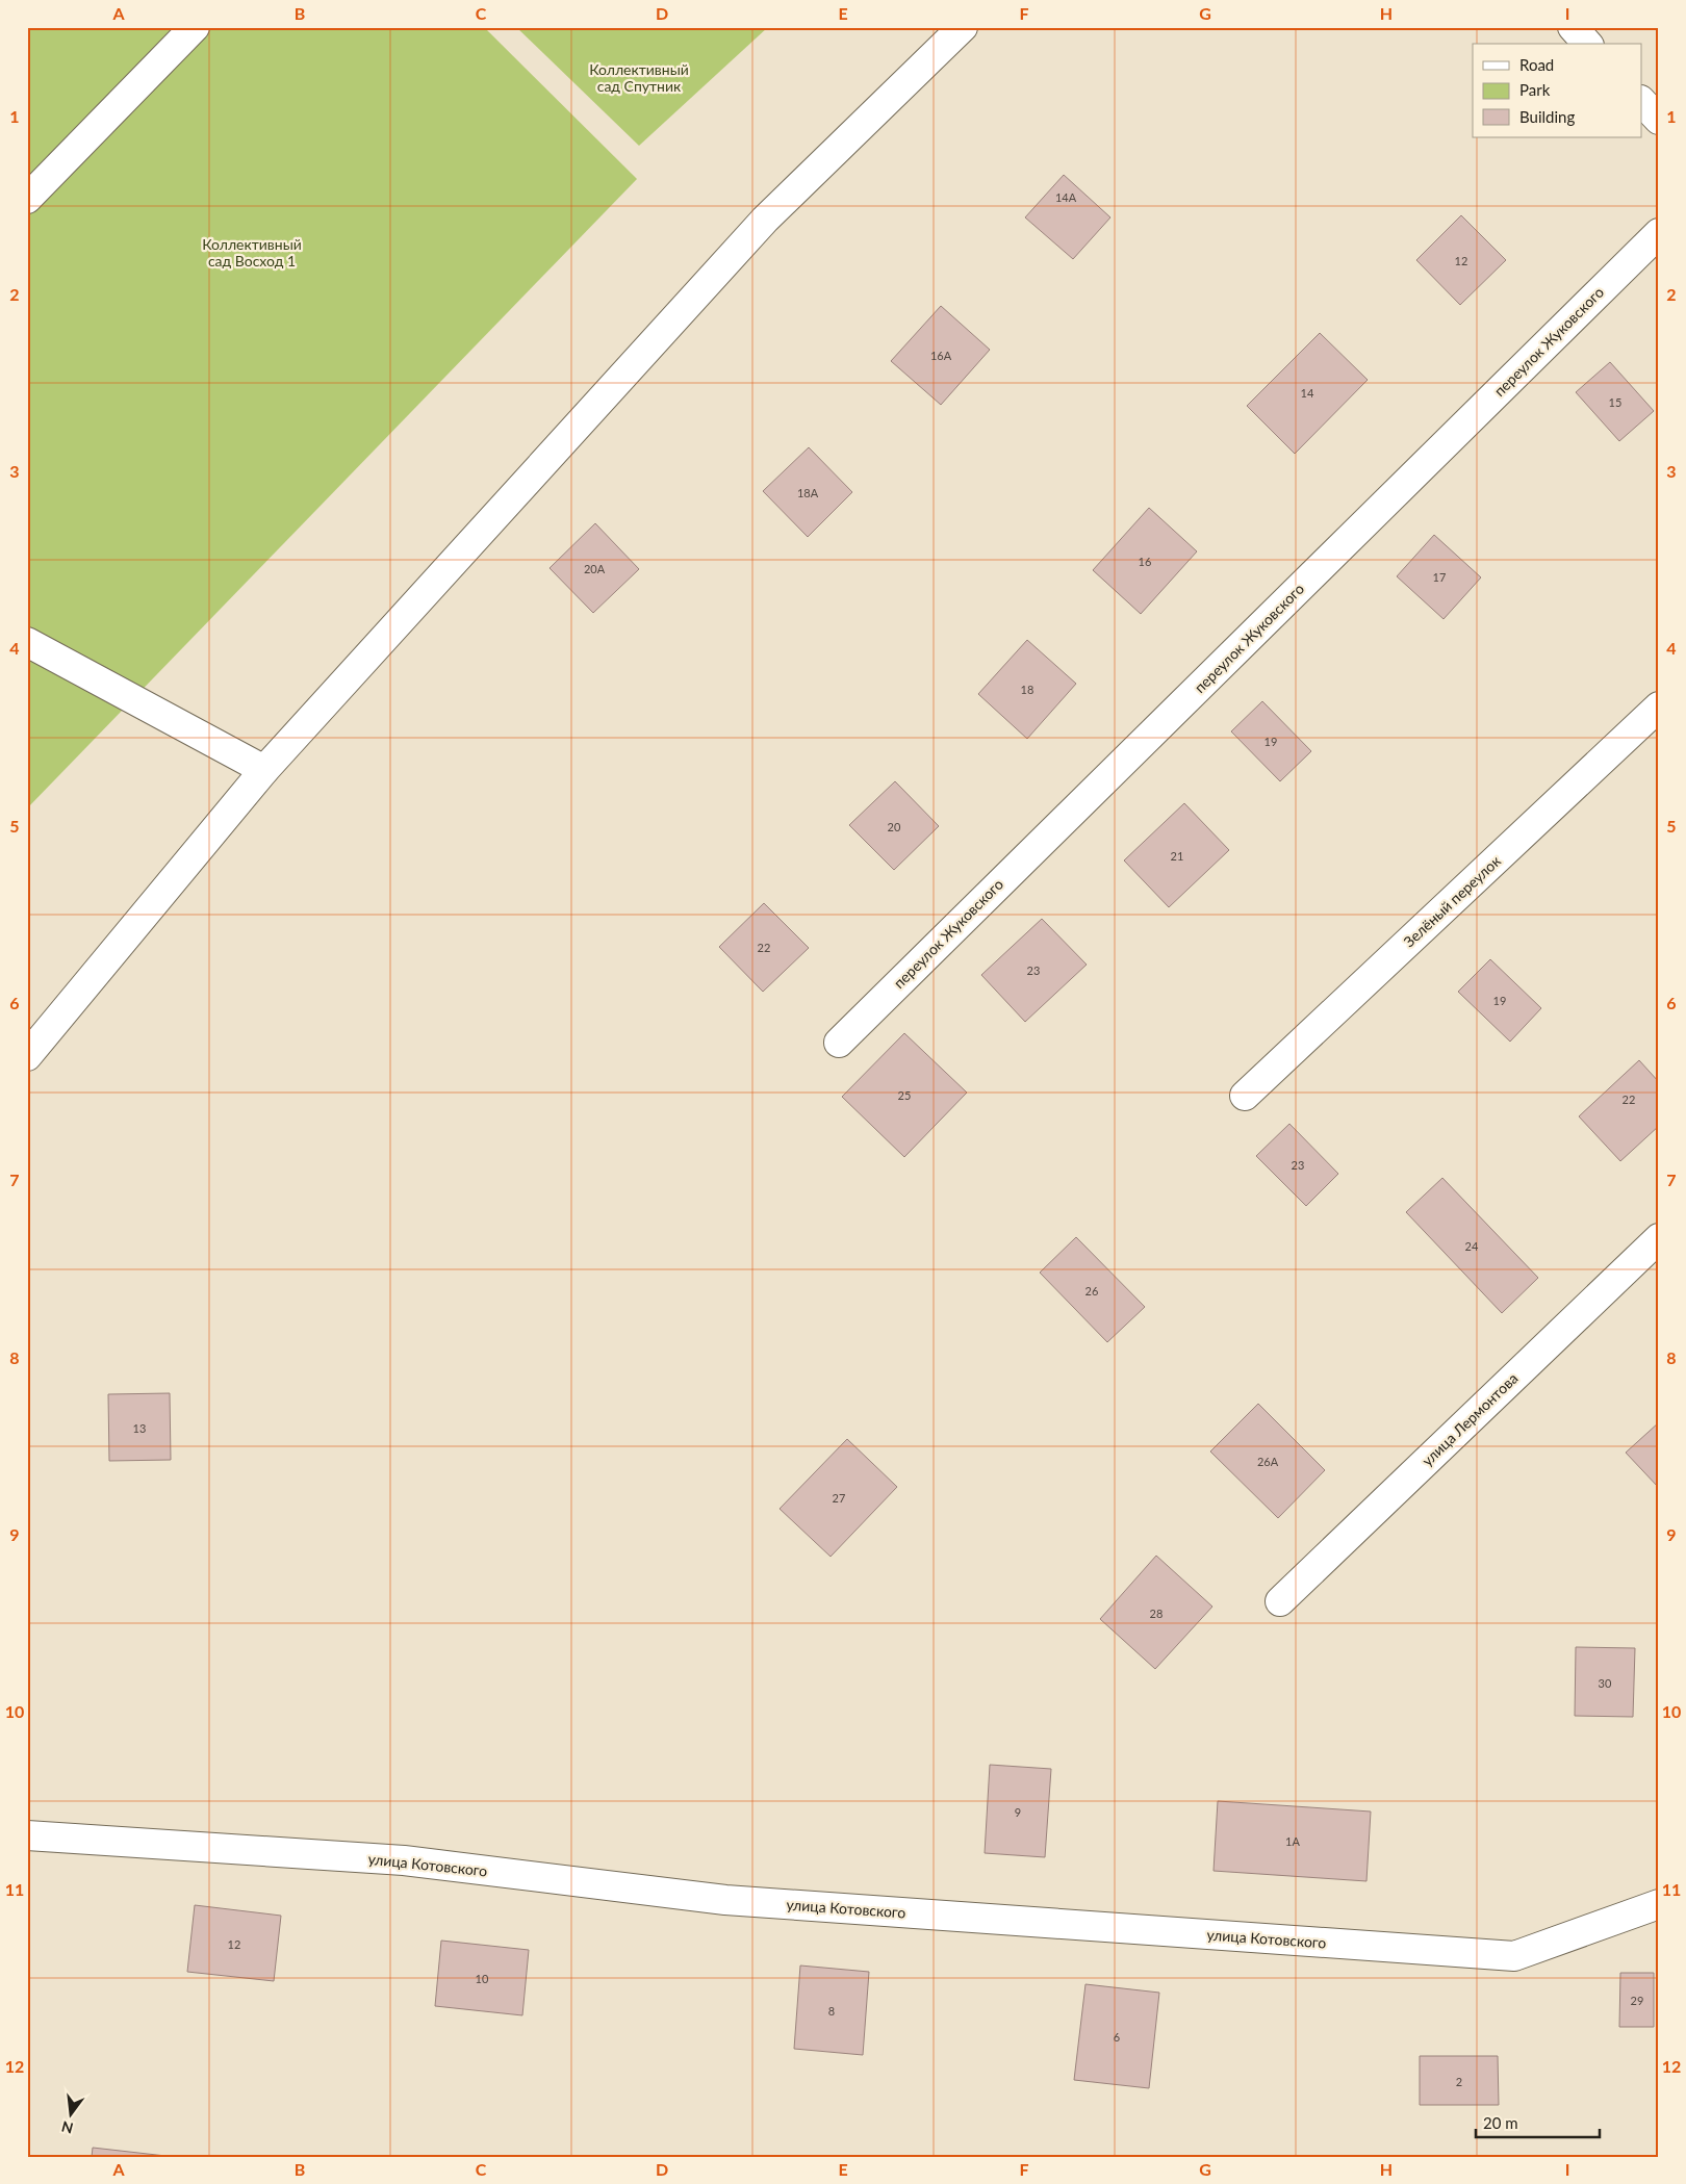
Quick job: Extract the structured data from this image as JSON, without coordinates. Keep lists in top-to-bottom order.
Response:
{
  "streets": {
    "street": [
      "переулок Жуковского",
      "Зелёный переулок",
      "улица Лермонтова",
      "улица Котовского"
    ]
  },
  "parks": ["Коллективный сад Спутник", "Коллективный сад Восход 1"],
  "house_numbers": [
    "14А",
    "12",
    "16А",
    "14",
    "15",
    "18А",
    "16",
    "20А",
    "17",
    "18",
    "19",
    "20",
    "21",
    "22",
    "23",
    "19",
    "25",
    "22",
    "23",
    "24",
    "26",
    "13",
    "26А",
    "27",
    "28",
    "30",
    "9",
    "1А",
    "12",
    "10",
    "29",
    "8",
    "6",
    "2"
  ],
  "legend": ["Road", "Park", "Building"],
  "scale_bar": "20 m",
  "north": "bottom",
  "grid": {
    "columns": [
      "A",
      "B",
      "C",
      "D",
      "E",
      "F",
      "G",
      "H",
      "I"
    ],
    "rows": [
      "1",
      "2",
      "3",
      "4",
      "5",
      "6",
      "7",
      "8",
      "9",
      "10",
      "11",
      "12"
    ]
  }
}
